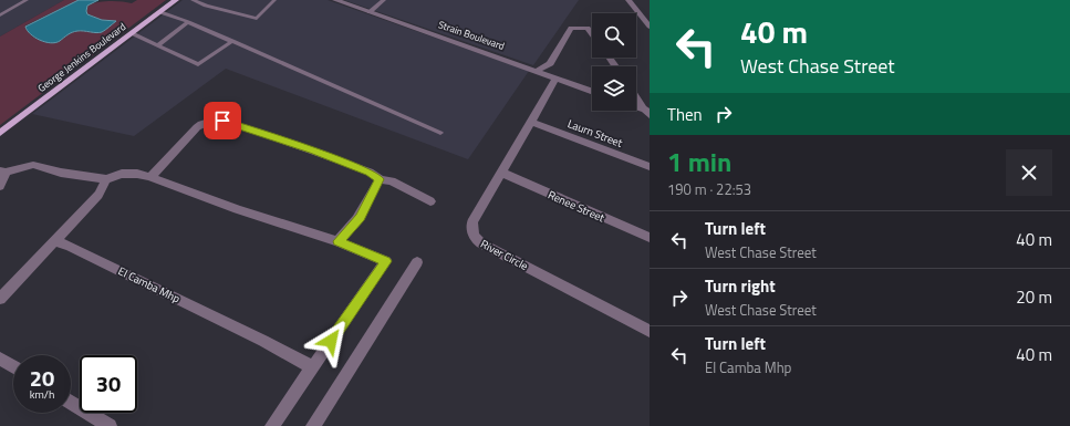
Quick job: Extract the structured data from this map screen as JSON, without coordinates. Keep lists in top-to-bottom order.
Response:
{
  "streets": {
    "main road": ["George Jenkins Boulevard"],
    "street": [
      "Strain Boulevard",
      "Laurn Street",
      "Renee Street",
      "River Circle",
      "El Camba Mhp"
    ]
  },
  "crossings": [
    ["Strain Boulevard", "River Circle"],
    ["Laurn Street", "River Circle"],
    ["Renee Street", "River Circle"]
  ],
  "page": {
    "turn": ["40 m", "West Chase Street"],
    "then": "Then",
    "heading": ["1 min", "190 m · 22:53"],
    "list": [
      {
        "name": "Turn left",
        "note": "West Chase Street",
        "value": "40 m"
      },
      {
        "name": "Turn right",
        "note": "West Chase Street",
        "value": "20 m"
      },
      {
        "name": "Turn left",
        "note": "El Camba Mhp",
        "value": "40 m"
      }
    ],
    "speed": "20 km/h",
    "limit": "30"
  }
}
